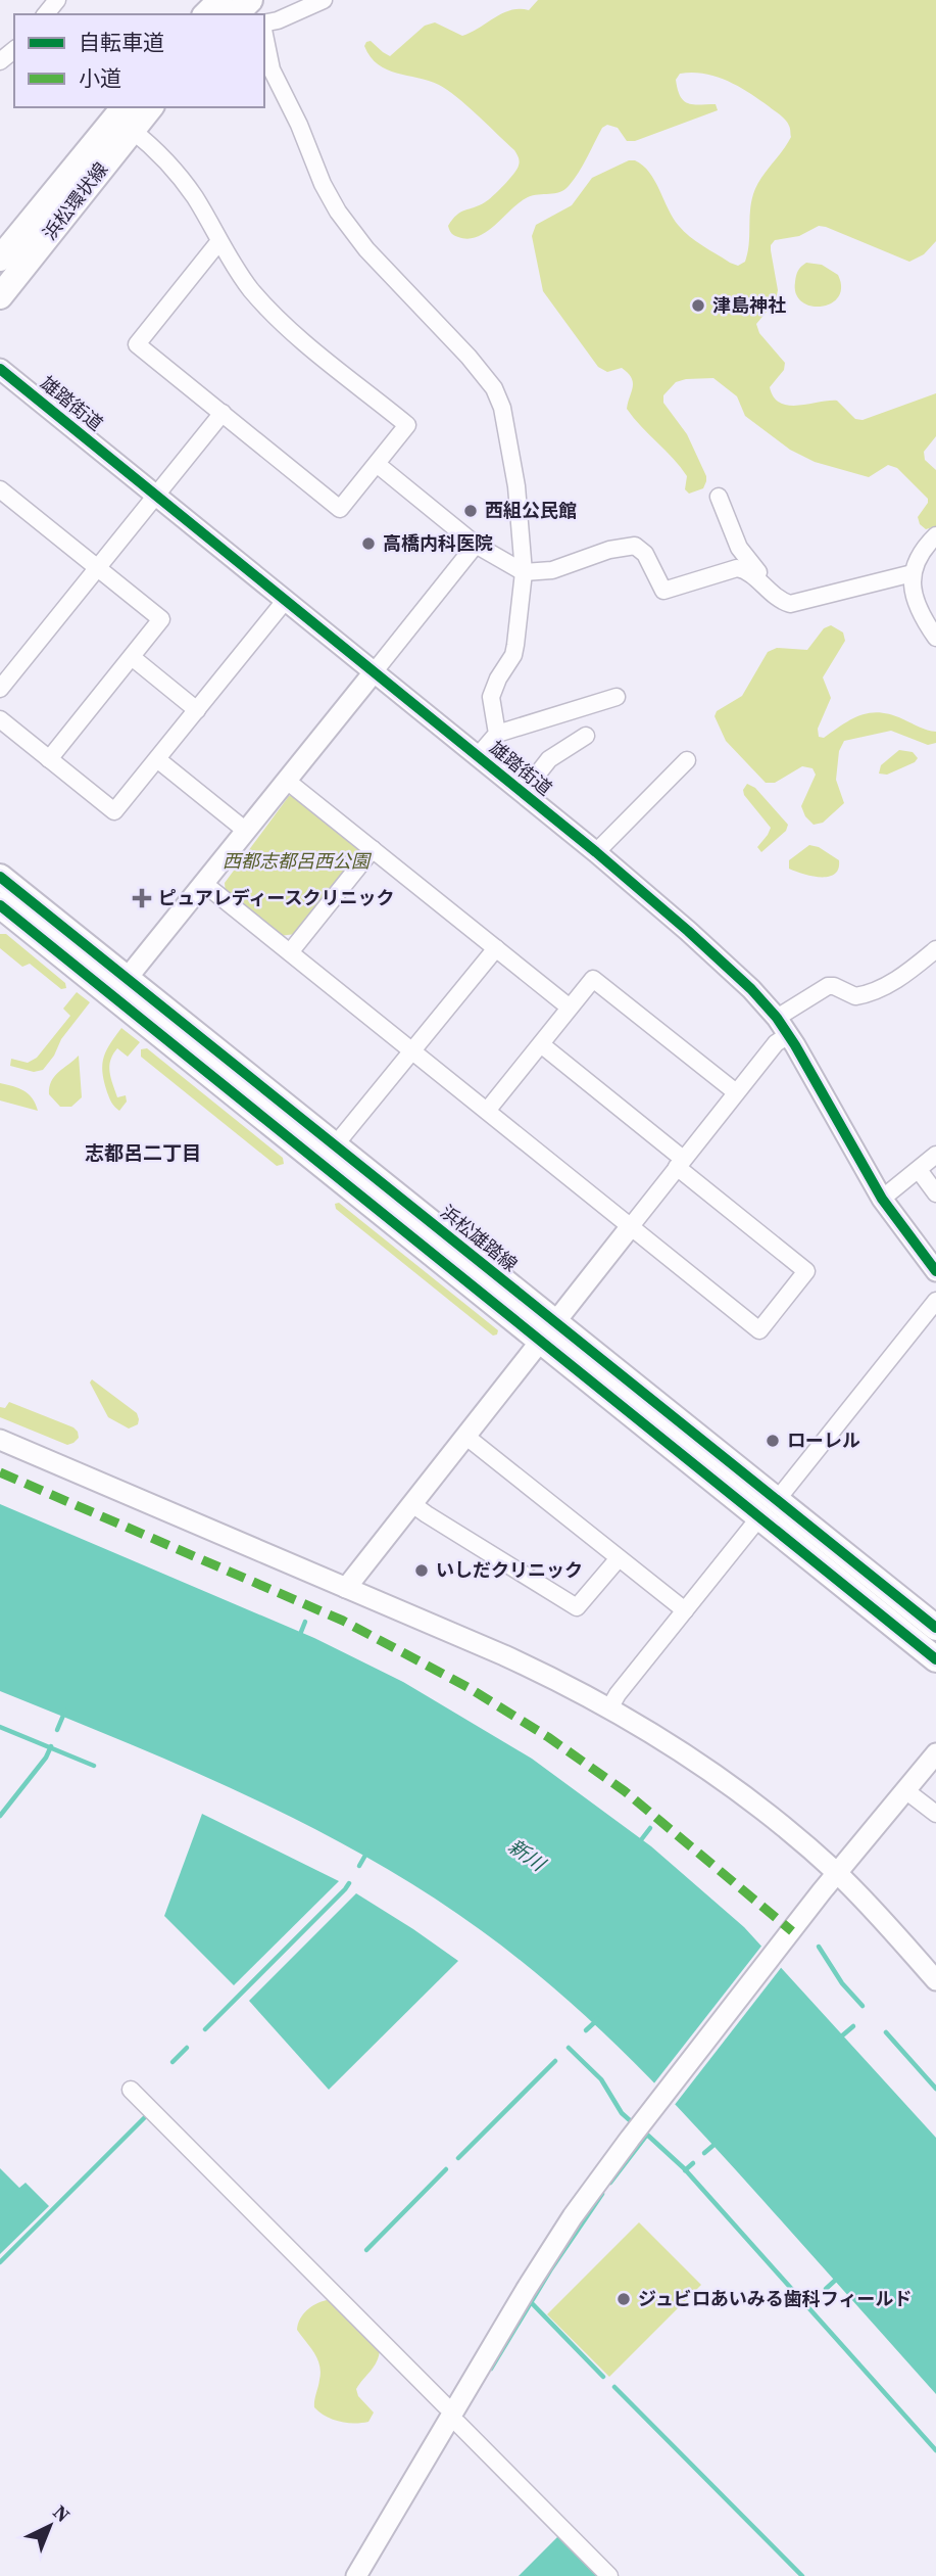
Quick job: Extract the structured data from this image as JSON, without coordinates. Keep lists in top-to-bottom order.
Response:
{
  "streets": {
    "main road": ["浜松環状線", "浜松雄踏線"],
    "street": ["雄踏街道"]
  },
  "districts": ["志都呂二丁目"],
  "water": ["新川"],
  "parks": ["西都志都呂西公園"],
  "places": {
    "other": [
      "津島神社",
      "西組公民館",
      "高橋内科医院",
      "ローレル",
      "いしだクリニック",
      "ジュビロあいみる歯科フィールド"
    ],
    "health": ["ピュアレディースクリニック"]
  },
  "legend": ["自転車道", "小道"],
  "north": "top right"
}
